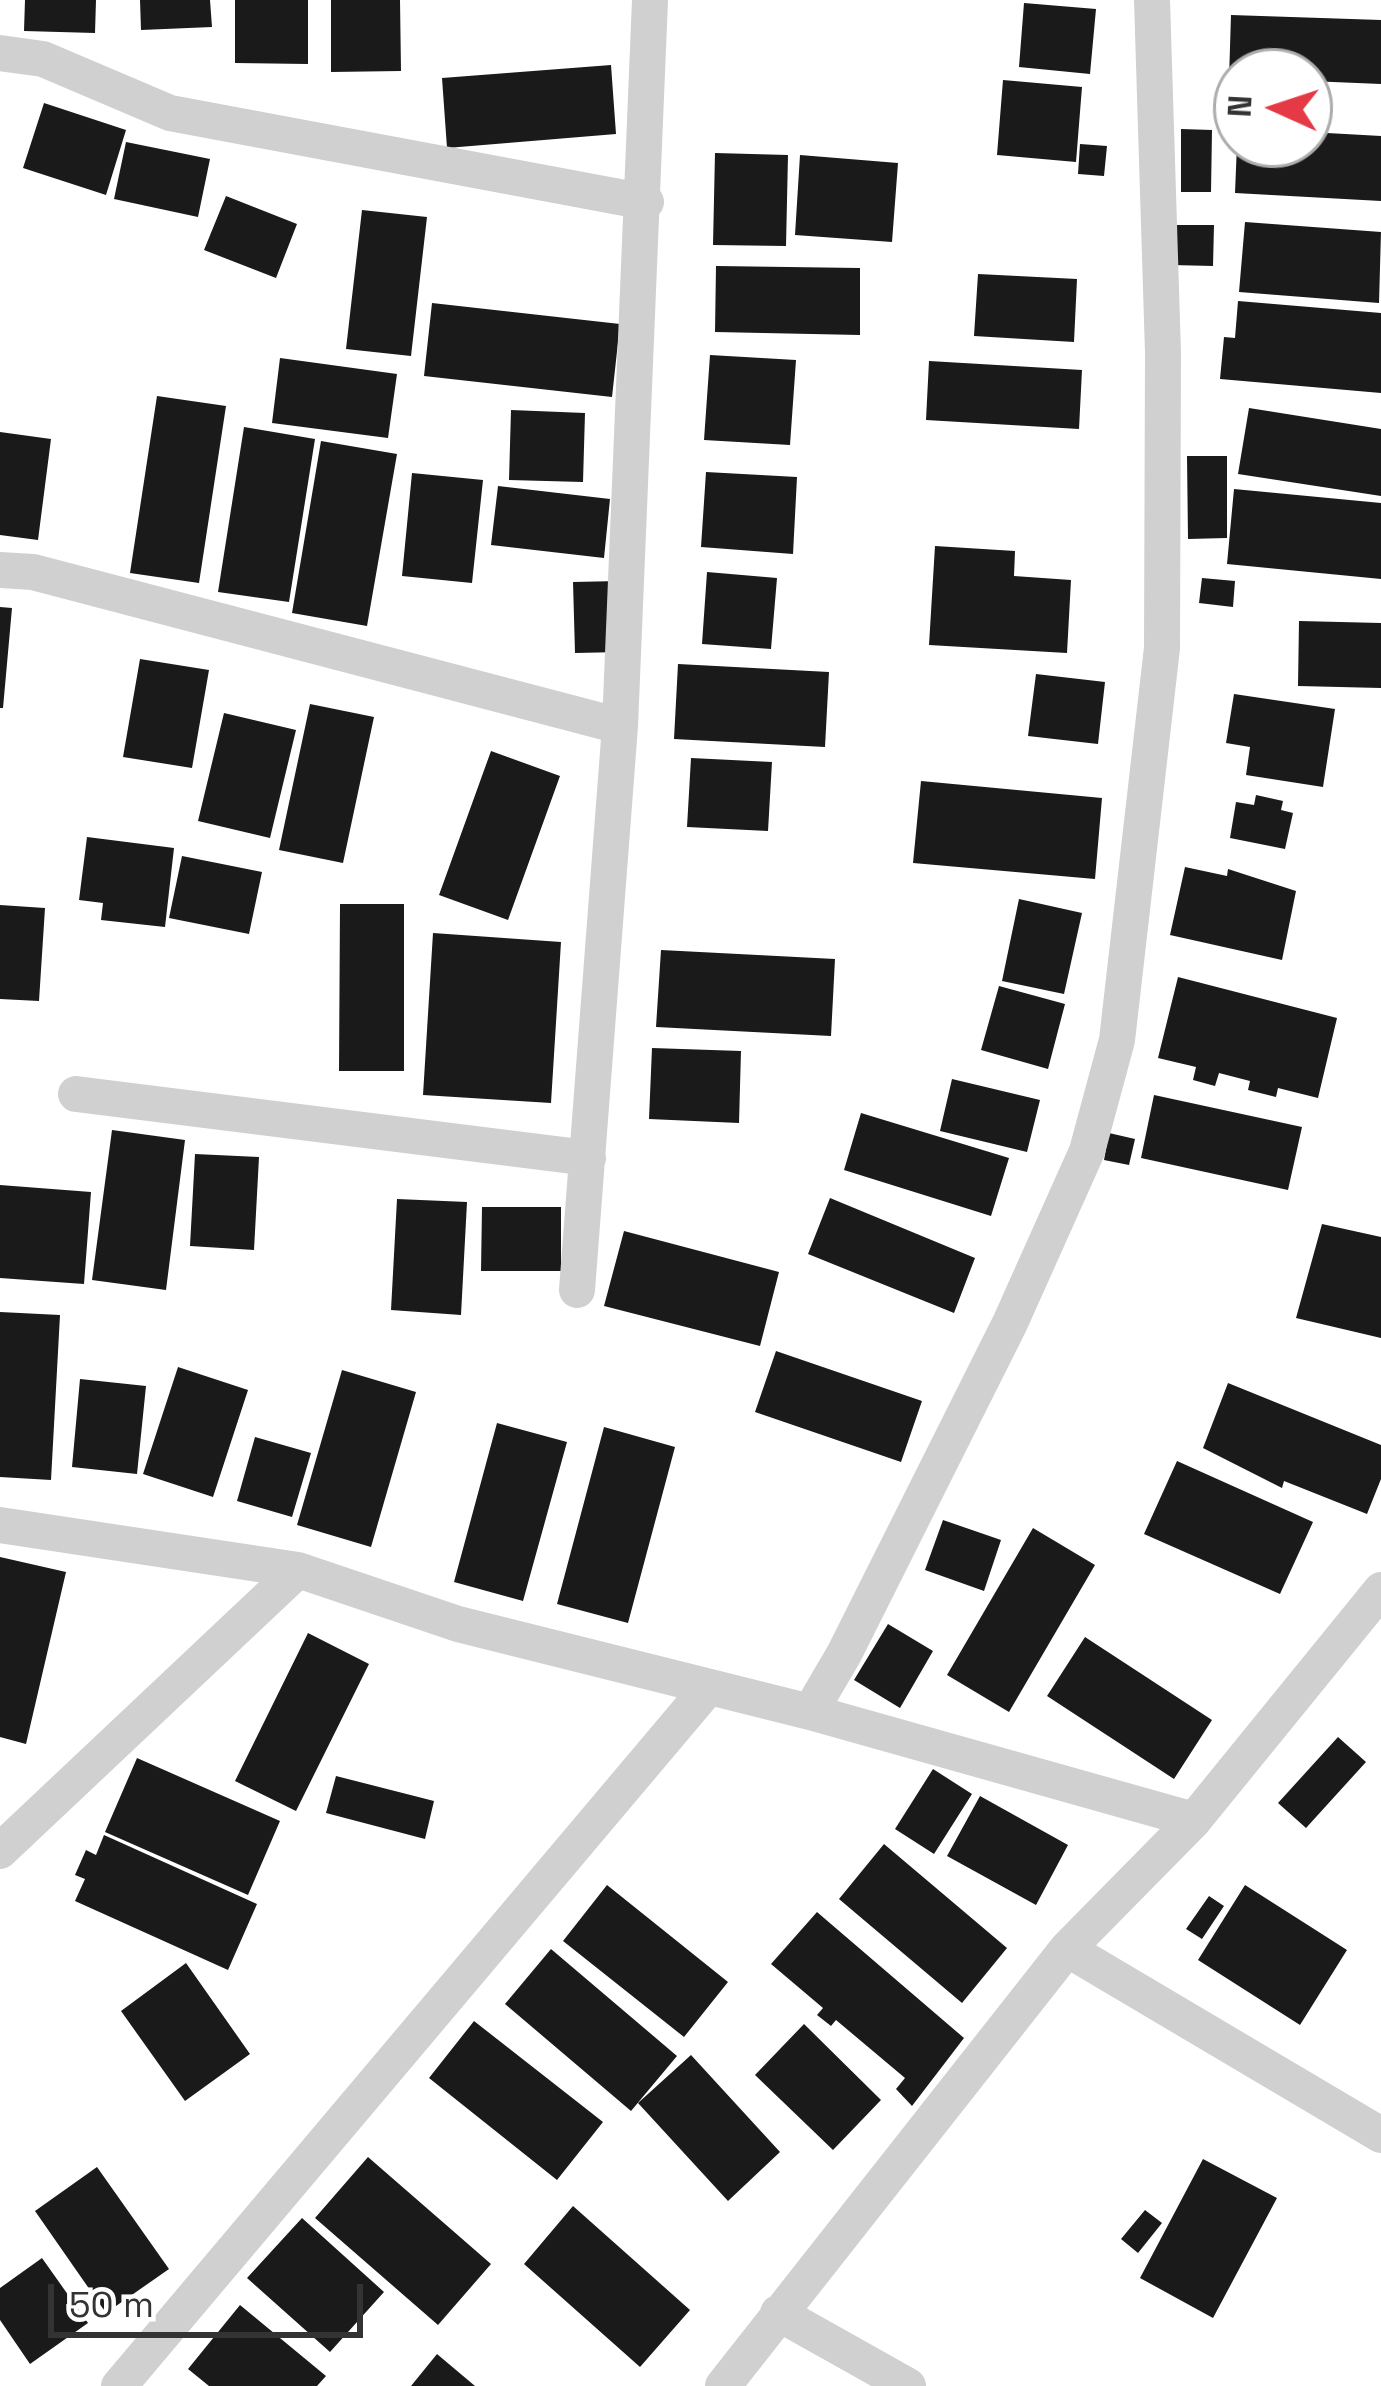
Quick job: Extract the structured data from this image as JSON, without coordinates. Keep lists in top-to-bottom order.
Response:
{
  "scale_bar": "50 m",
  "north": "left"
}
